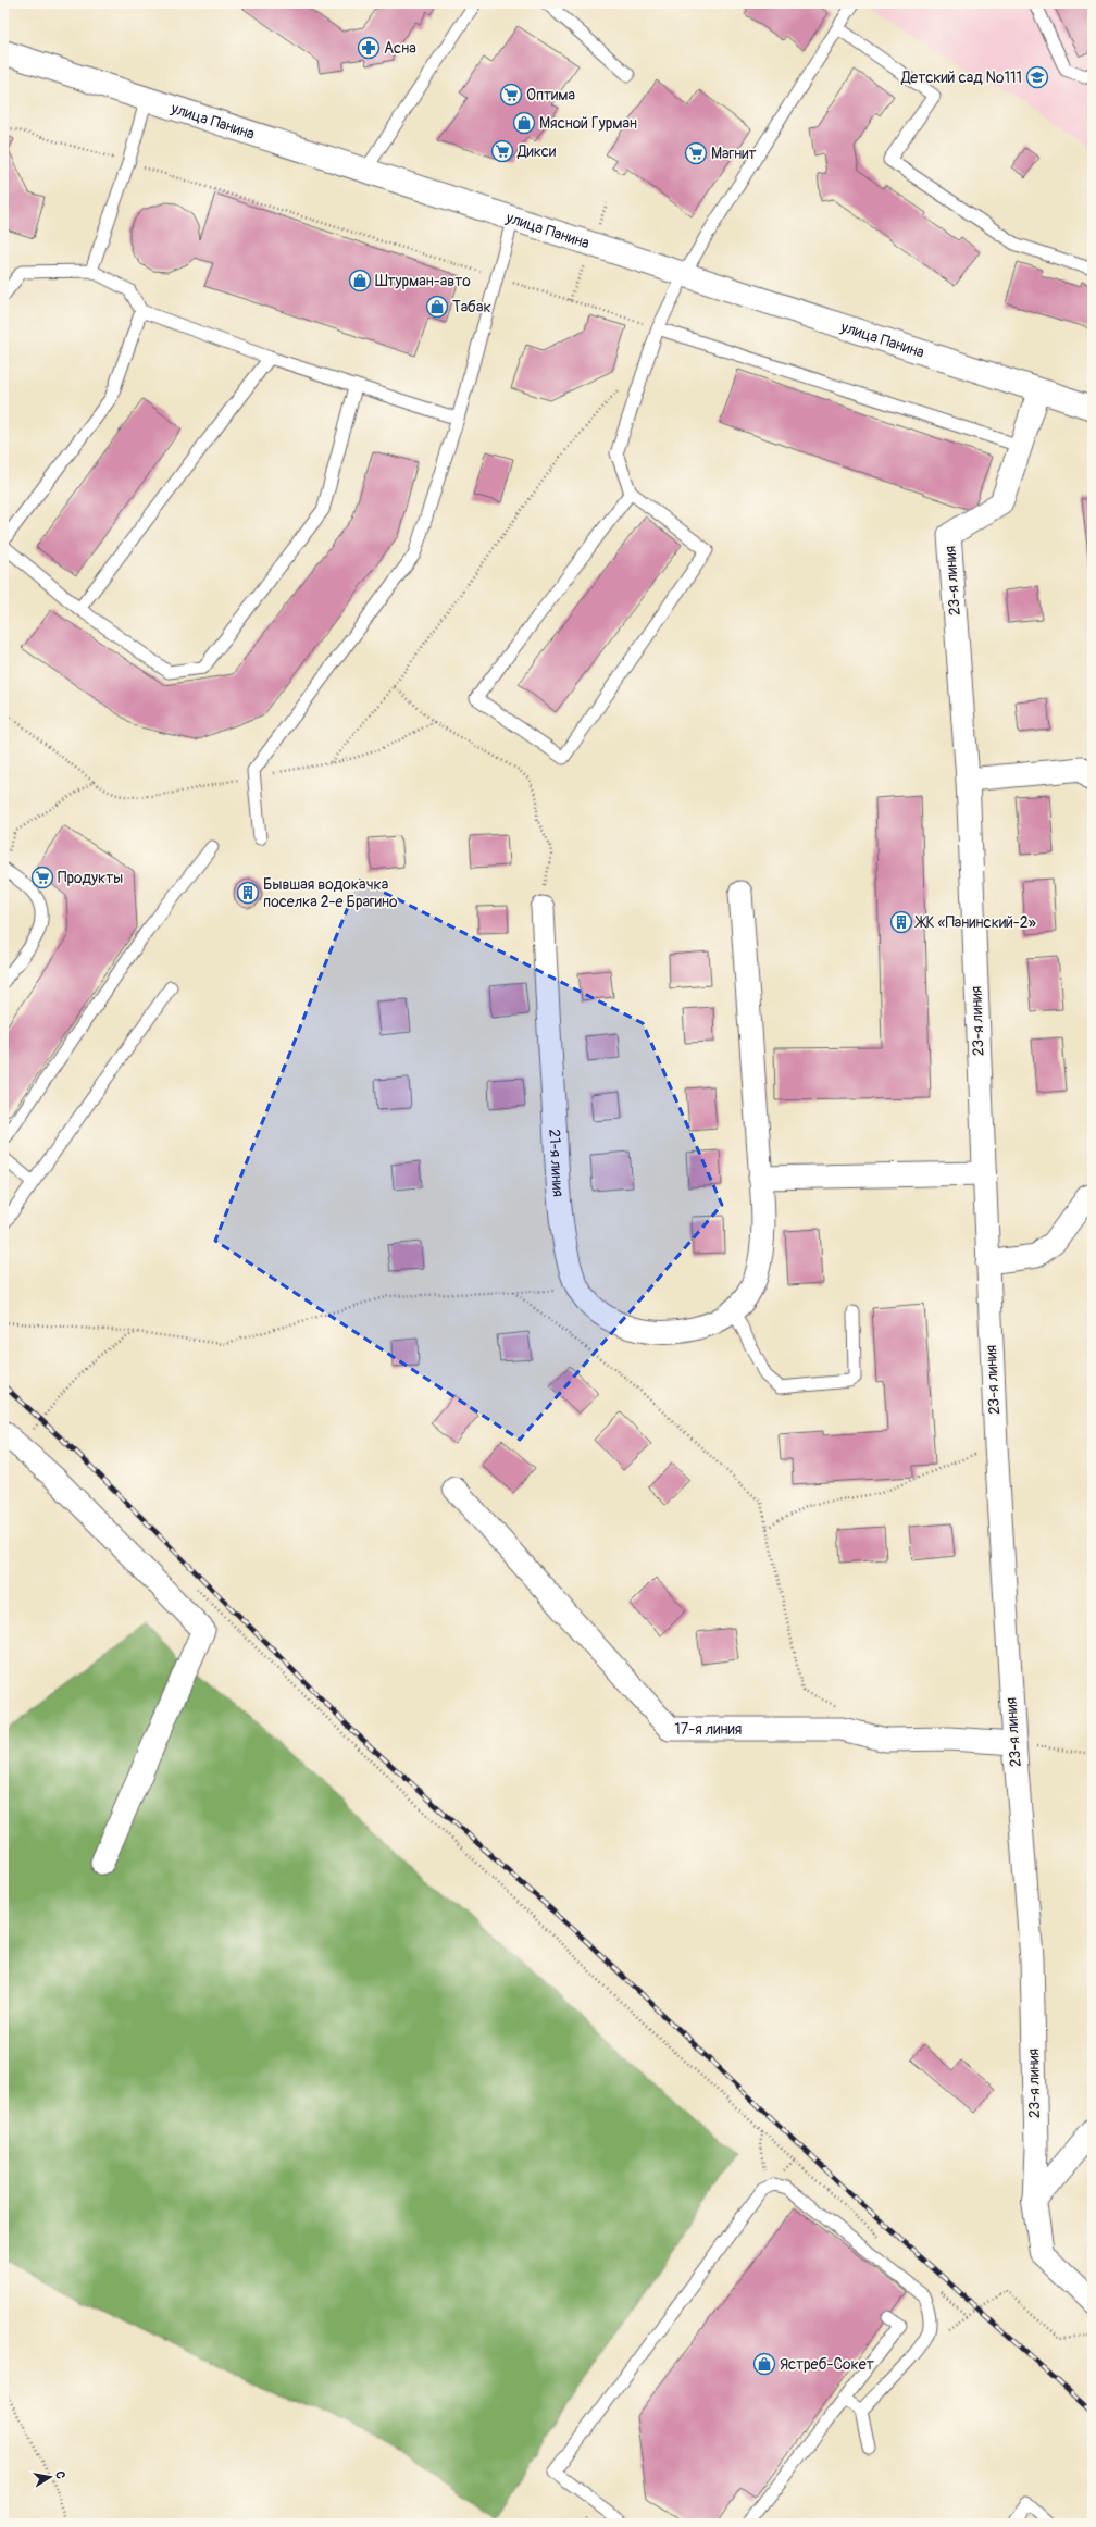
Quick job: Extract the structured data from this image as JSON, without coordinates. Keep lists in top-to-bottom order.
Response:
{
  "streets": {
    "street": [
      "улица Панина",
      "23-я линия",
      "21-я линия",
      "17-я линия"
    ]
  },
  "crossings": [
    ["улица Панина", "23-я линия"],
    ["23-я линия", "17-я линия"]
  ],
  "places": {
    "pharmacy": ["Асна"],
    "school or university": ["Детский сад №111"],
    "supermarket": [
      "Оптима",
      "Дикси",
      "Магнит",
      "Продукты"
    ],
    "shop": [
      "Мясной Гурман",
      "Штурман-авто",
      "Табак",
      "Ястреб-Сокет"
    ],
    "building": ["Бывшая водокачка поселка 2-е Брагино", "ЖК «Панинский-2»"]
  },
  "north": "right"
}
